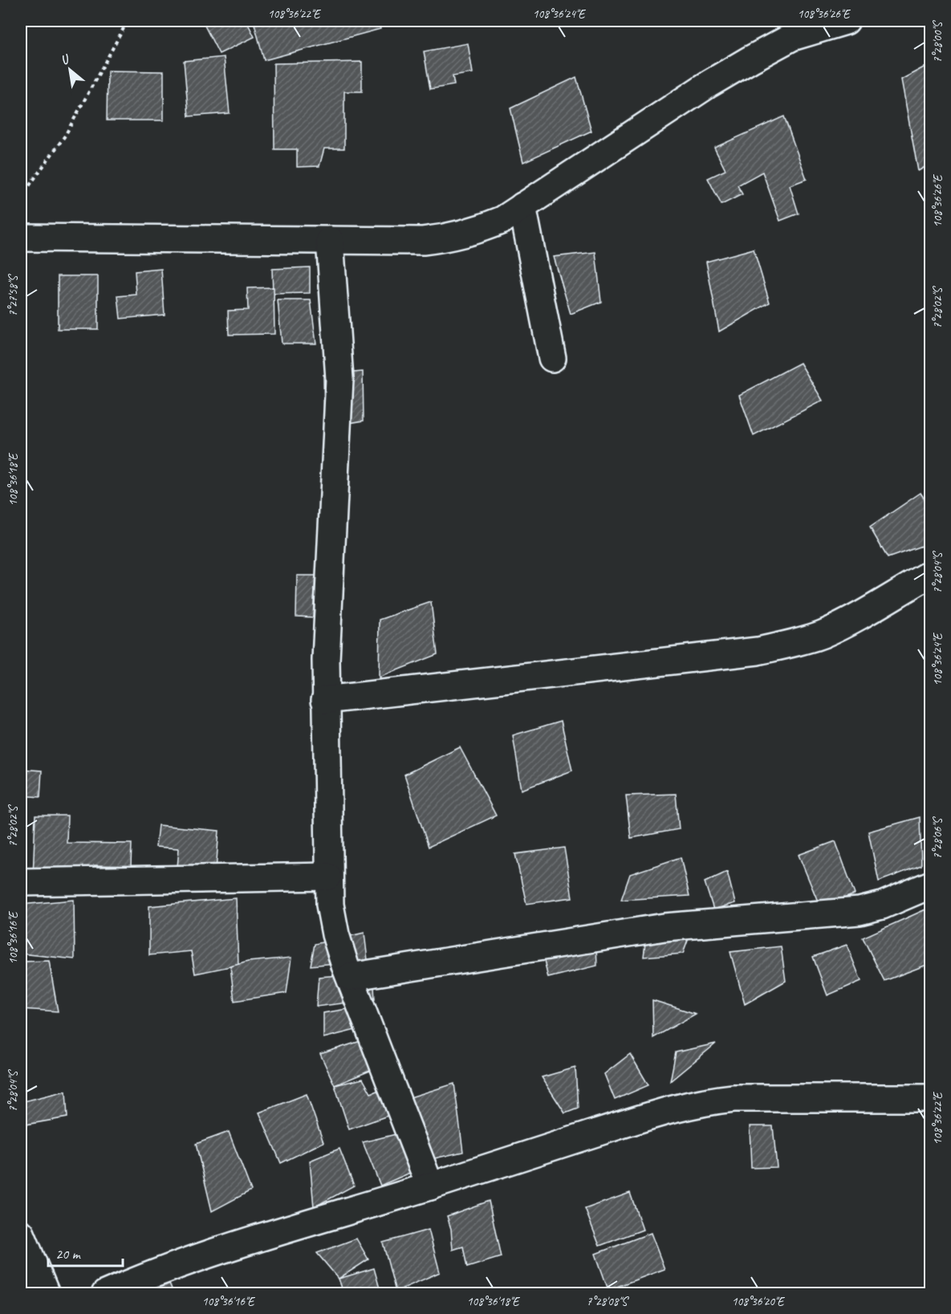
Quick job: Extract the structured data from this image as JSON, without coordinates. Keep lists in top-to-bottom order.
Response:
{
  "scale_bar": "20 m",
  "north": "top left",
  "coordinates": [
    "108°36'22\"E",
    "108°36'24\"E",
    "108°36'26\"E",
    "7°28'00\"S",
    "7°27'58\"S",
    "7°28'02\"S",
    "108°36'18\"E",
    "7°28'04\"S",
    "7°28'06\"S",
    "108°36'16\"E",
    "7°28'08\"S",
    "108°36'20\"E"
  ]
}
